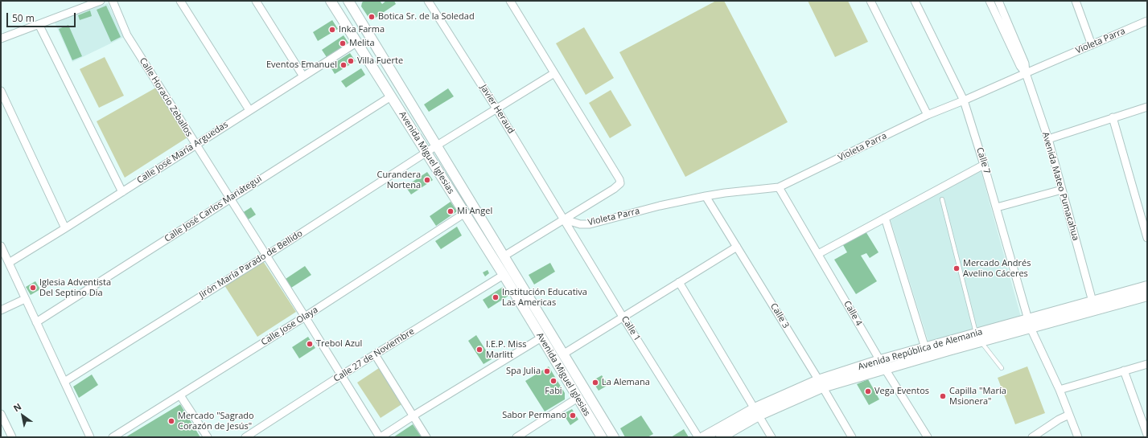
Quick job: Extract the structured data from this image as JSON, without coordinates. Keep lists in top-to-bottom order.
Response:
{
  "streets": {
    "main road": ["Avenida Miguel Iglesias", "Avenida República de Alemania"],
    "street": [
      "Violeta Parra",
      "Calle Horacio Zeballos",
      "Javier Heraud",
      "Calle José María Arguedas",
      "Calle 7",
      "Avenida Mateo Pumacahua",
      "Calle José Carlos Mariátegui",
      "Jirón María Parado de Bellido",
      "Calle 4",
      "Calle 3",
      "Calle Jose Olaya",
      "Calle 1",
      "Calle 27 de Noviembre"
    ]
  },
  "crossings": [
    ["Violeta Parra", "Javier Heraud"],
    ["Violeta Parra", "Calle 7"],
    ["Violeta Parra", "Avenida Mateo Pumacahua"],
    ["Violeta Parra", "Calle 4"],
    ["Violeta Parra", "Calle 3"],
    ["Violeta Parra", "Calle 1"],
    ["Calle Horacio Zeballos", "Calle José María Arguedas"],
    ["Calle Horacio Zeballos", "Calle José Carlos Mariátegui"],
    ["Calle Horacio Zeballos", "Jirón María Parado de Bellido"],
    ["Calle Horacio Zeballos", "Calle Jose Olaya"],
    ["Calle Horacio Zeballos", "Calle 27 de Noviembre"],
    ["Javier Heraud", "Jirón María Parado de Bellido"],
    ["Javier Heraud", "Calle 1"],
    ["Calle José María Arguedas", "Avenida Miguel Iglesias"],
    ["Avenida Miguel Iglesias", "Calle José Carlos Mariátegui"],
    ["Avenida Miguel Iglesias", "Jirón María Parado de Bellido"],
    ["Avenida Miguel Iglesias", "Calle Jose Olaya"],
    ["Avenida Miguel Iglesias", "Calle 27 de Noviembre"],
    ["Calle 7", "Avenida República de Alemania"],
    ["Avenida Mateo Pumacahua", "Avenida República de Alemania"],
    ["Calle 4", "Avenida República de Alemania"],
    ["Calle 3", "Avenida República de Alemania"]
  ],
  "places": [
    "Botica Sr. de la Soledad",
    "Inka Farma",
    "Melita",
    "Villa Fuerte",
    "Eventos Emanuel",
    "Curandera Nortena",
    "Mi Angel",
    "Mercado Andrés Avelino Cáceres",
    "Iglesia Adventista Del Septino Dia",
    "Institución Educativa Las Americas",
    "Trebol Azul",
    "I.E.P. Miss Marlitt",
    "Spa Julia",
    "Fabi",
    "La Alemana",
    "Vega Eventos",
    "Capilla \"María Msionera\"",
    "Sabor Permano",
    "Mercado \"Sagrado Corazón de Jesús\""
  ],
  "scale_bar": "50 m",
  "north": "top left"
}
